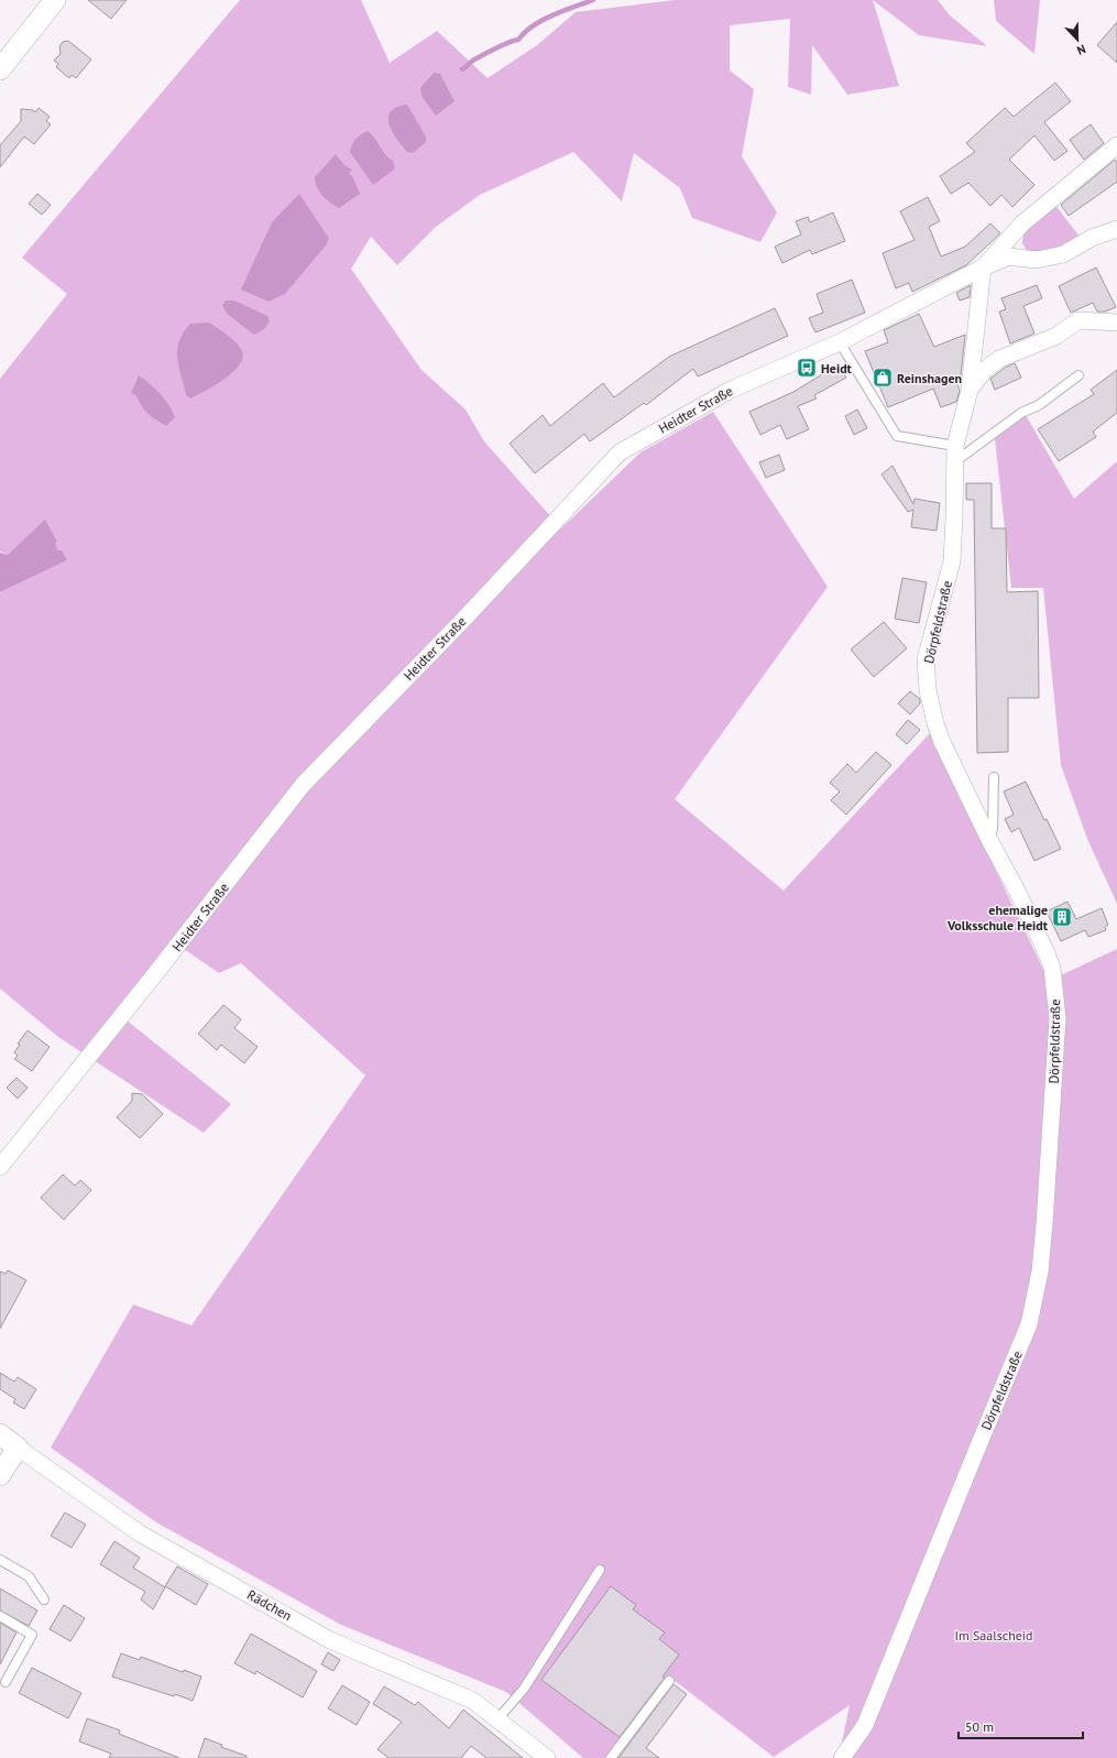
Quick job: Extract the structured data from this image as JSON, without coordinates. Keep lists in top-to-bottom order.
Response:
{
  "streets": {
    "street": ["Heidter Straße", "Dörpfeldstraße", "Rädchen"]
  },
  "crossings": [
    ["Heidter Straße", "Dörpfeldstraße"]
  ],
  "parks": ["Im Saalscheid"],
  "places": {
    "bus stop": ["Heidt"],
    "shop": ["Reinshagen"],
    "building": ["ehemalige Volksschule Heidt"]
  },
  "scale_bar": "50 m",
  "north": "bottom"
}
